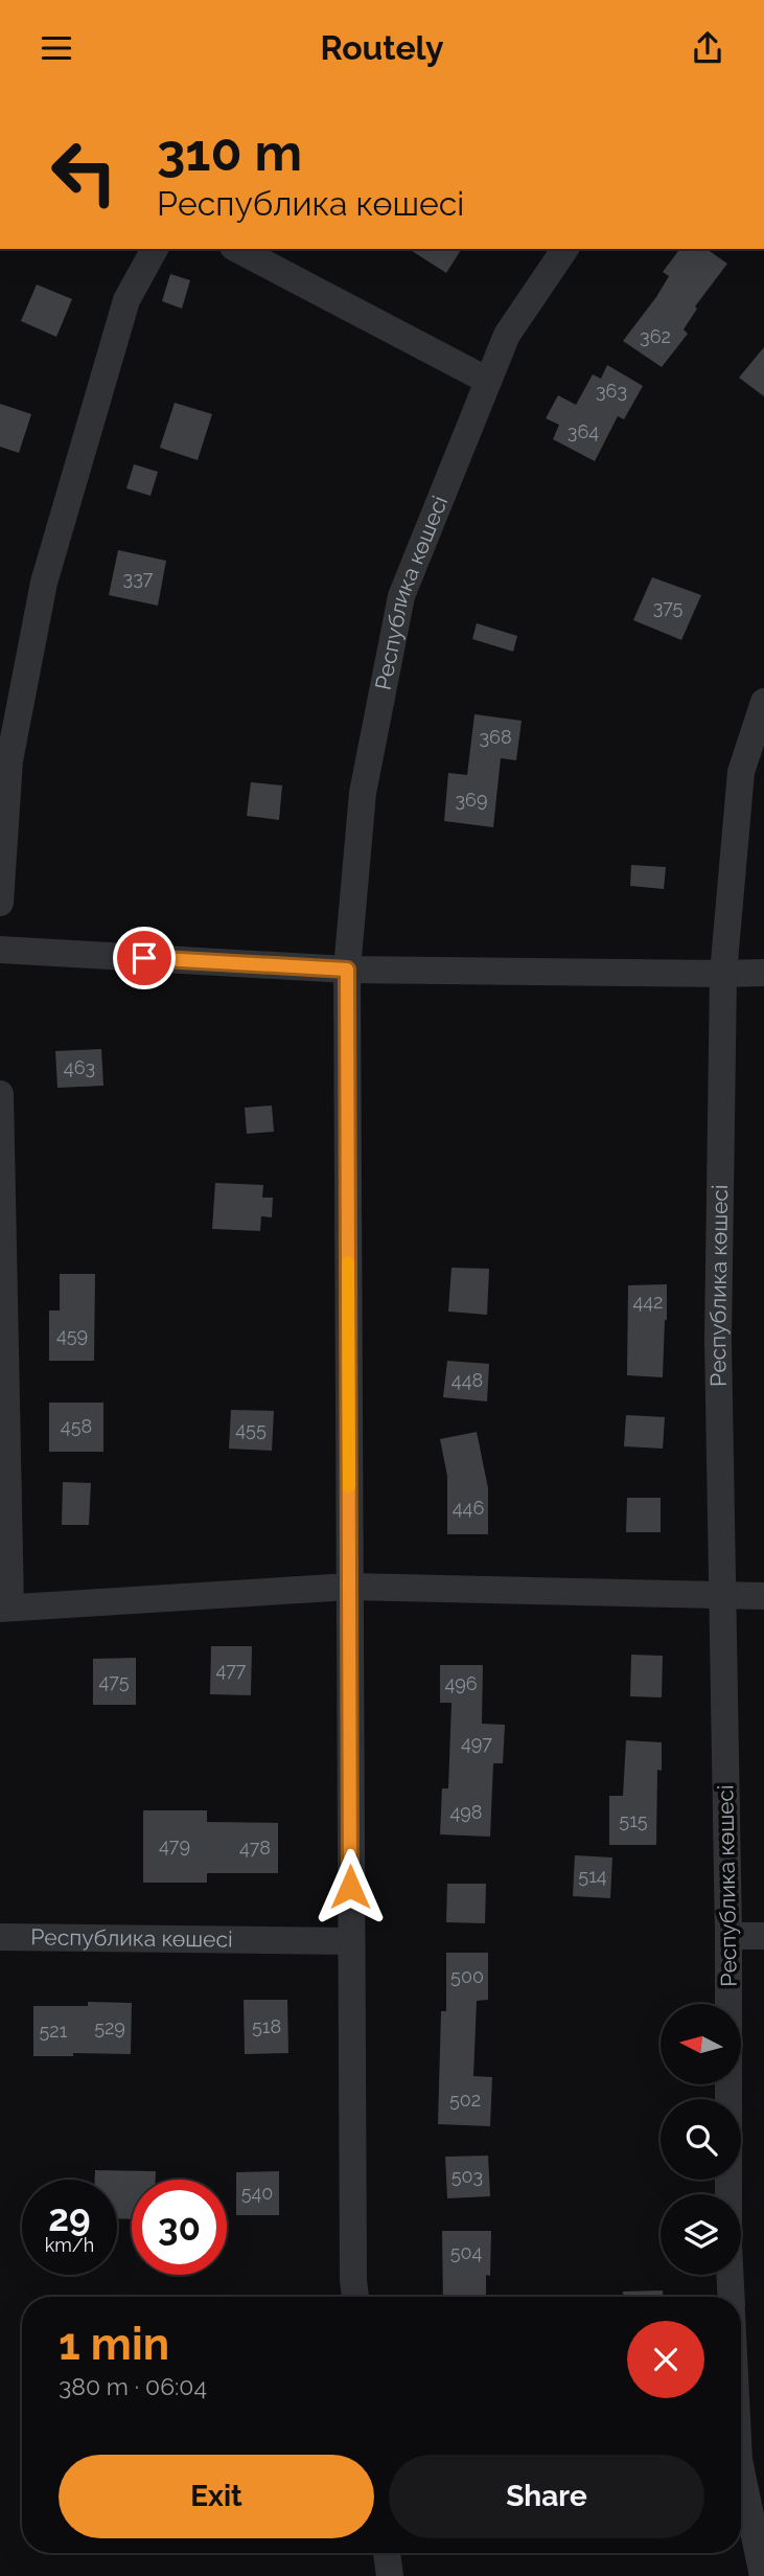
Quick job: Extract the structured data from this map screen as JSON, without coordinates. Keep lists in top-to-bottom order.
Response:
{
  "streets": {
    "street": ["Республика көшесі"]
  },
  "house_numbers": [
    "362",
    "363",
    "364",
    "337",
    "375",
    "368",
    "369",
    "463",
    "442",
    "459",
    "448",
    "458",
    "455",
    "446",
    "477",
    "475",
    "496",
    "497",
    "498",
    "515",
    "479",
    "478",
    "514",
    "500",
    "518",
    "529",
    "521",
    "502",
    "503",
    "540",
    "504"
  ],
  "north": "left",
  "page": {
    "header": "Routely",
    "turn": ["310 m", "Республика көшесі"],
    "speed": "29 km/h",
    "limit": "30",
    "heading": ["1 min", "380 m · 06:04"],
    "buttons": ["Exit", "Share"]
  }
}
